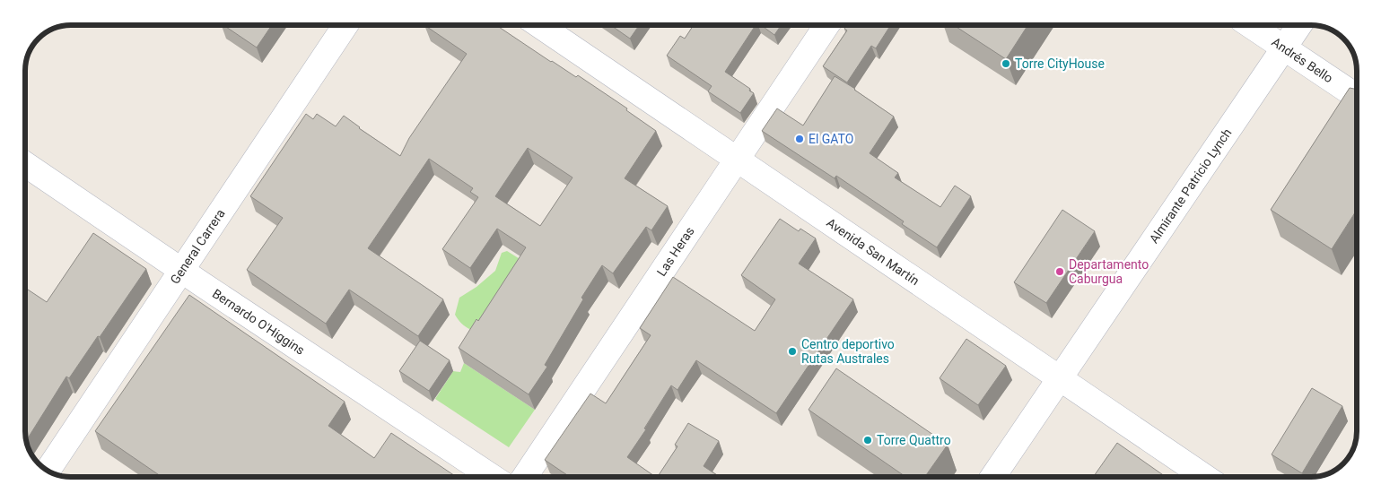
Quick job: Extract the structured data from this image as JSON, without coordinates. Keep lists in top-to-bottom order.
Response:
{
  "streets": {
    "street": [
      "Andrés Bello",
      "Almirante Patricio Lynch",
      "General Carrera",
      "Las Heras",
      "Avenida San Martín",
      "Bernardo O'Higgins"
    ]
  },
  "crossings": [
    ["Andrés Bello", "Almirante Patricio Lynch"],
    ["Almirante Patricio Lynch", "Avenida San Martín"],
    ["General Carrera", "Bernardo O'Higgins"],
    ["Las Heras", "Avenida San Martín"]
  ],
  "places": [
    "Torre CityHouse",
    "El GATO",
    "Departamento Caburgua",
    "Centro deportivo Rutas Australes",
    "Torre Quattro"
  ]
}
